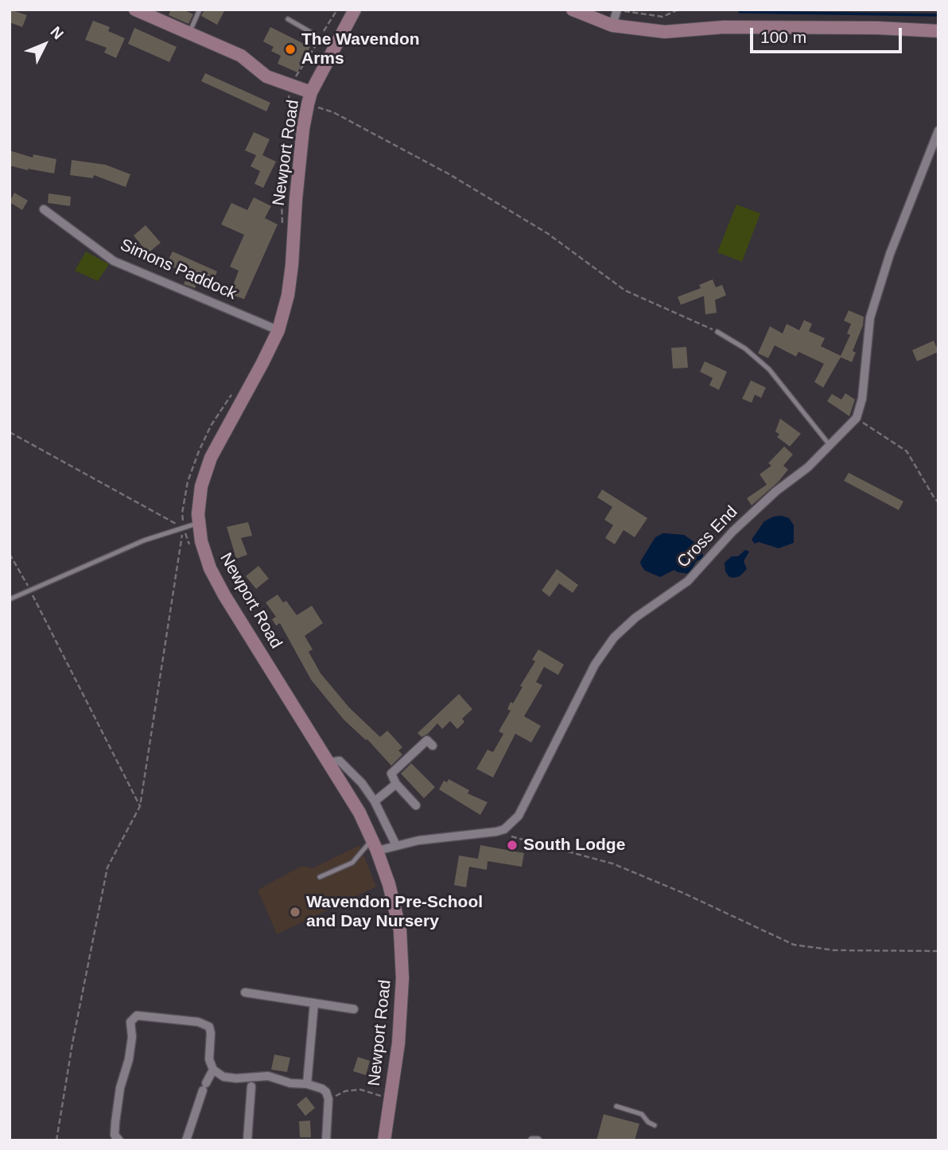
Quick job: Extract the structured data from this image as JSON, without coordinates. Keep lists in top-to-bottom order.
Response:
{
  "streets": {
    "street": ["Newport Road", "Simons Paddock", "Cross End"]
  },
  "crossings": [
    ["Newport Road", "Simons Paddock"]
  ],
  "places": ["The Wavendon Arms", "South Lodge", "Wavendon Pre-School and Day Nursery"],
  "scale_bar": "100 m",
  "north": "top right"
}
